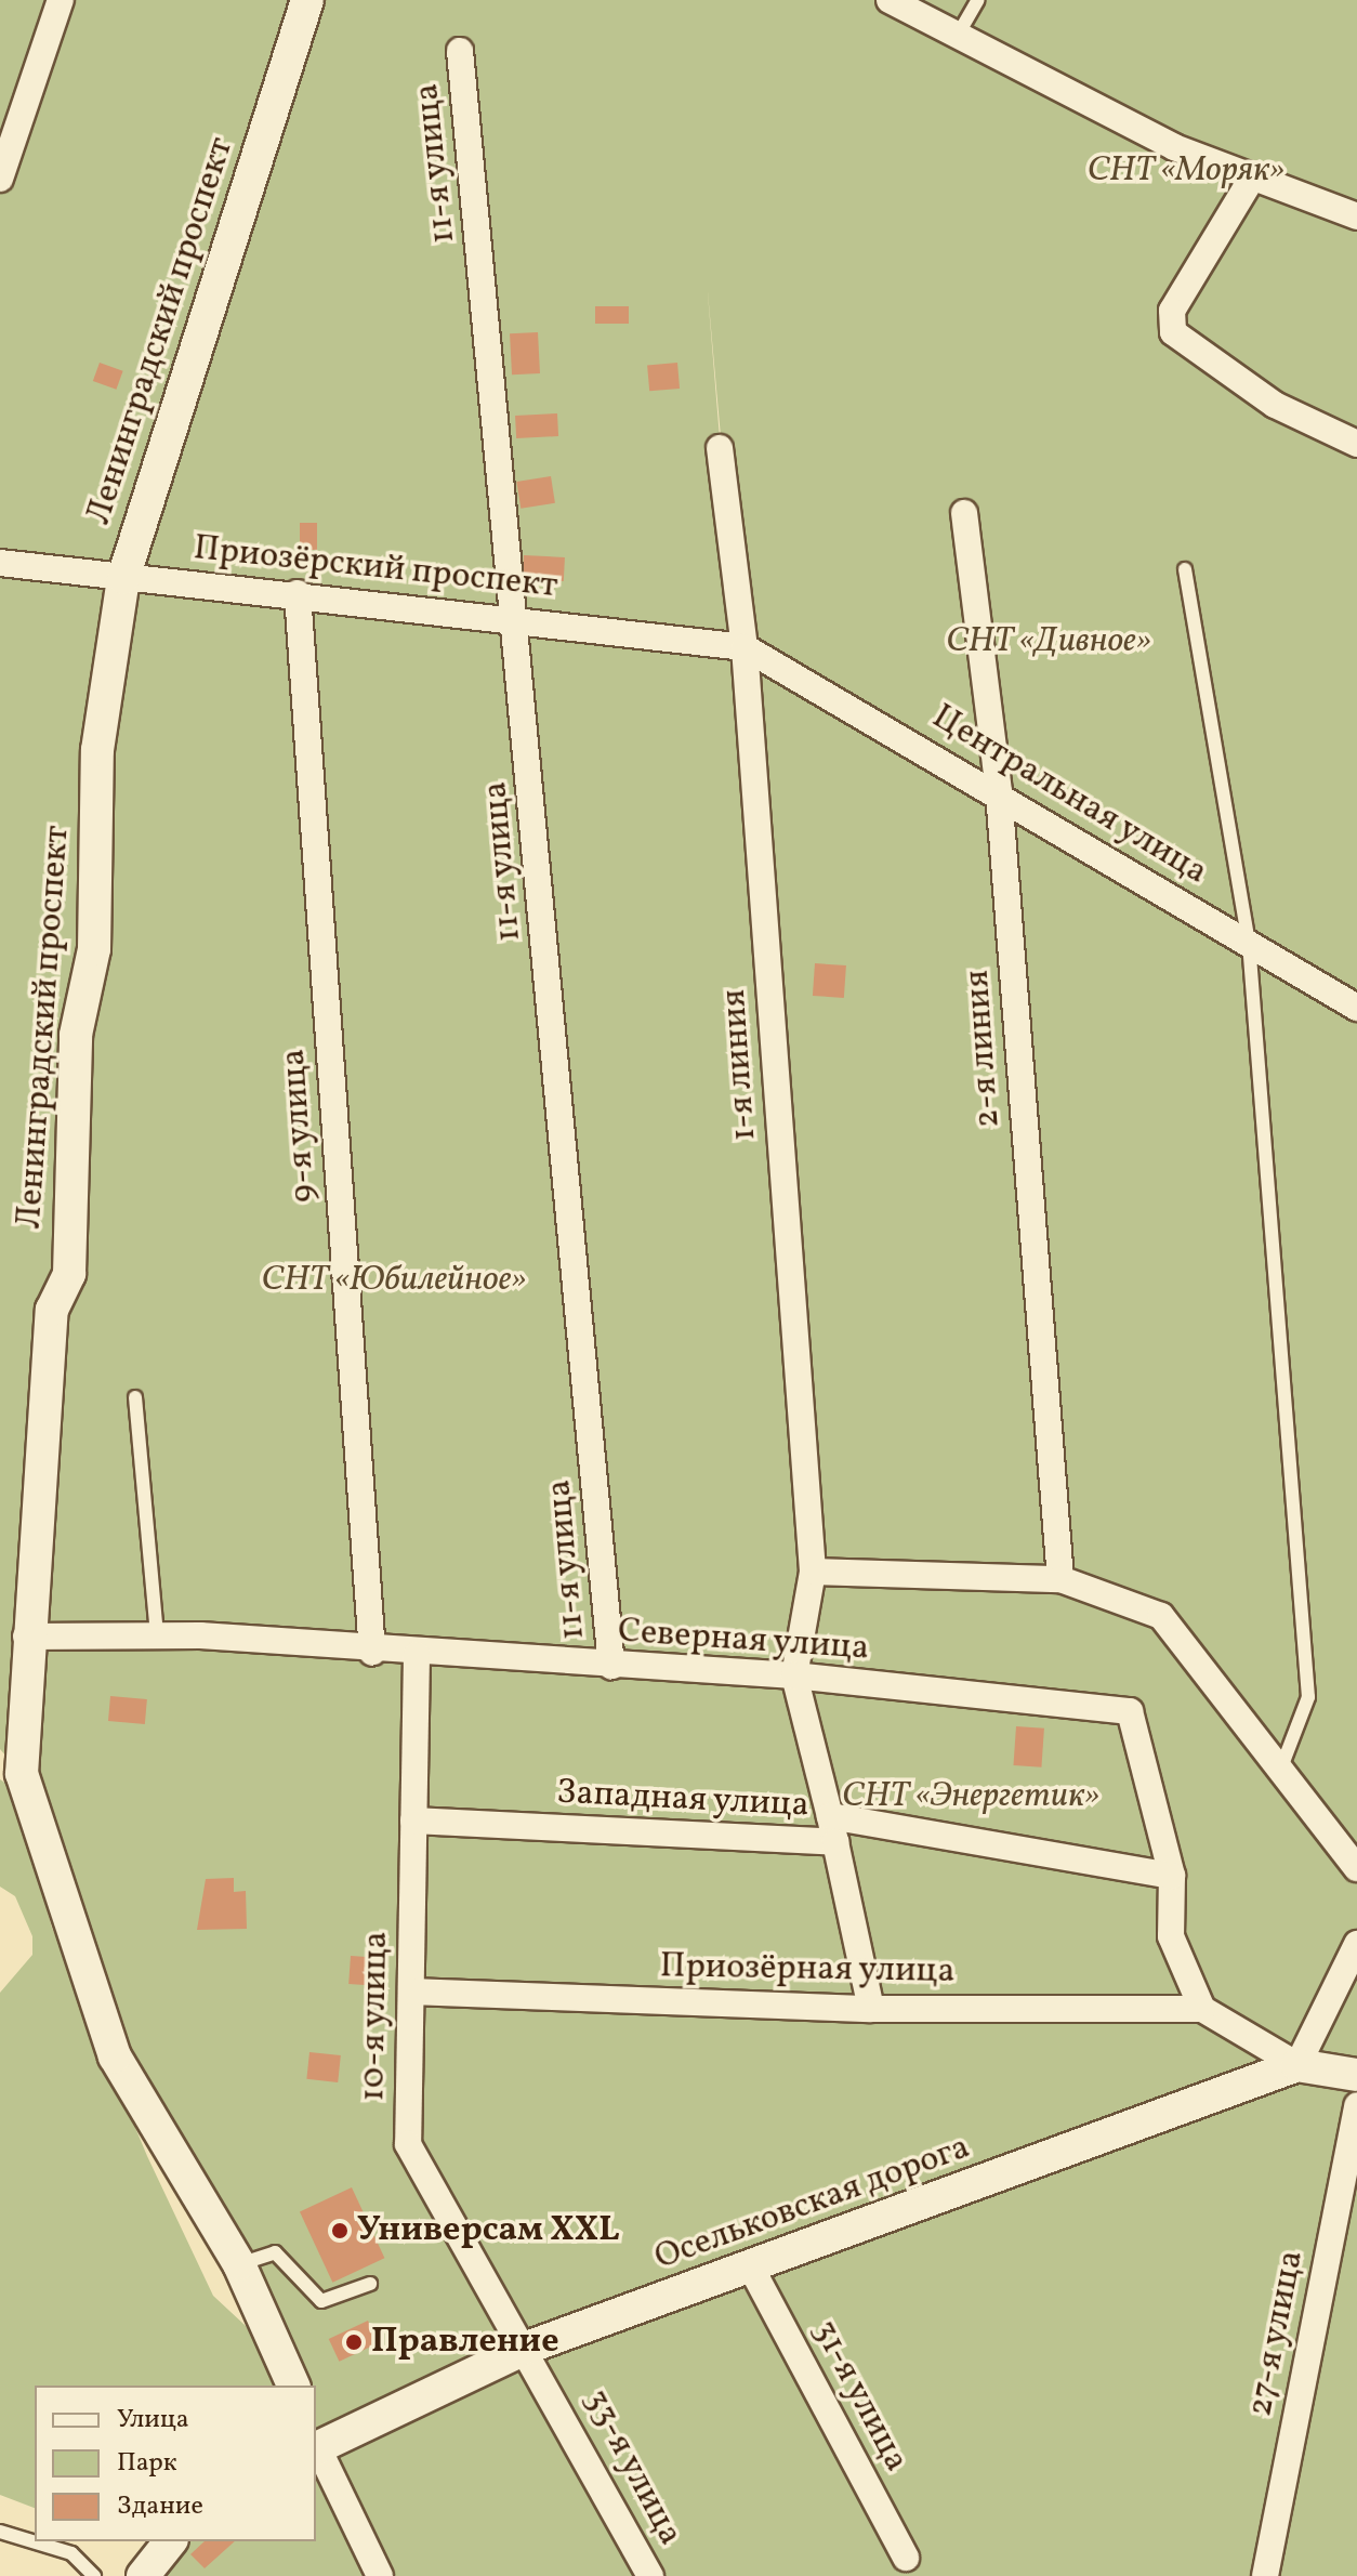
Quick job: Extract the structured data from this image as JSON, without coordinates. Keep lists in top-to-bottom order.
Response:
{
  "streets": {
    "street": [
      "11-я улица",
      "Ленинградский проспект",
      "Приозёрский проспект",
      "Центральная улица",
      "2-я линия",
      "1-я линия",
      "9-я улица",
      "Северная улица",
      "Западная улица",
      "Приозёрная улица",
      "10-я улица",
      "Осельковская дорога",
      "27-я улица",
      "31-я улица",
      "33-я улица"
    ]
  },
  "crossings": [
    ["11-я улица", "Приозёрский проспект"],
    ["11-я улица", "Северная улица"],
    ["Ленинградский проспект", "Приозёрский проспект"],
    ["Ленинградский проспект", "Северная улица"],
    ["Приозёрский проспект", "Центральная улица"],
    ["Приозёрский проспект", "1-я линия"],
    ["Приозёрский проспект", "9-я улица"],
    ["Центральная улица", "2-я линия"],
    ["Центральная улица", "1-я линия"],
    ["1-я линия", "Северная улица"],
    ["9-я улица", "Северная улица"],
    ["Северная улица", "Западная улица"],
    ["Северная улица", "10-я улица"],
    ["Западная улица", "10-я улица"],
    ["Приозёрная улица", "10-я улица"],
    ["10-я улица", "Осельковская дорога"],
    ["10-я улица", "33-я улица"],
    ["Осельковская дорога", "31-я улица"],
    ["Осельковская дорога", "33-я улица"]
  ],
  "parks": [
    "СНТ «Моряк»",
    "СНТ «Дивное»",
    "СНТ «Юбилейное»",
    "СНТ «Энергетик»"
  ],
  "places": ["Универсам XXL", "Правление"],
  "legend": ["Улица", "Парк", "Здание"]
}
